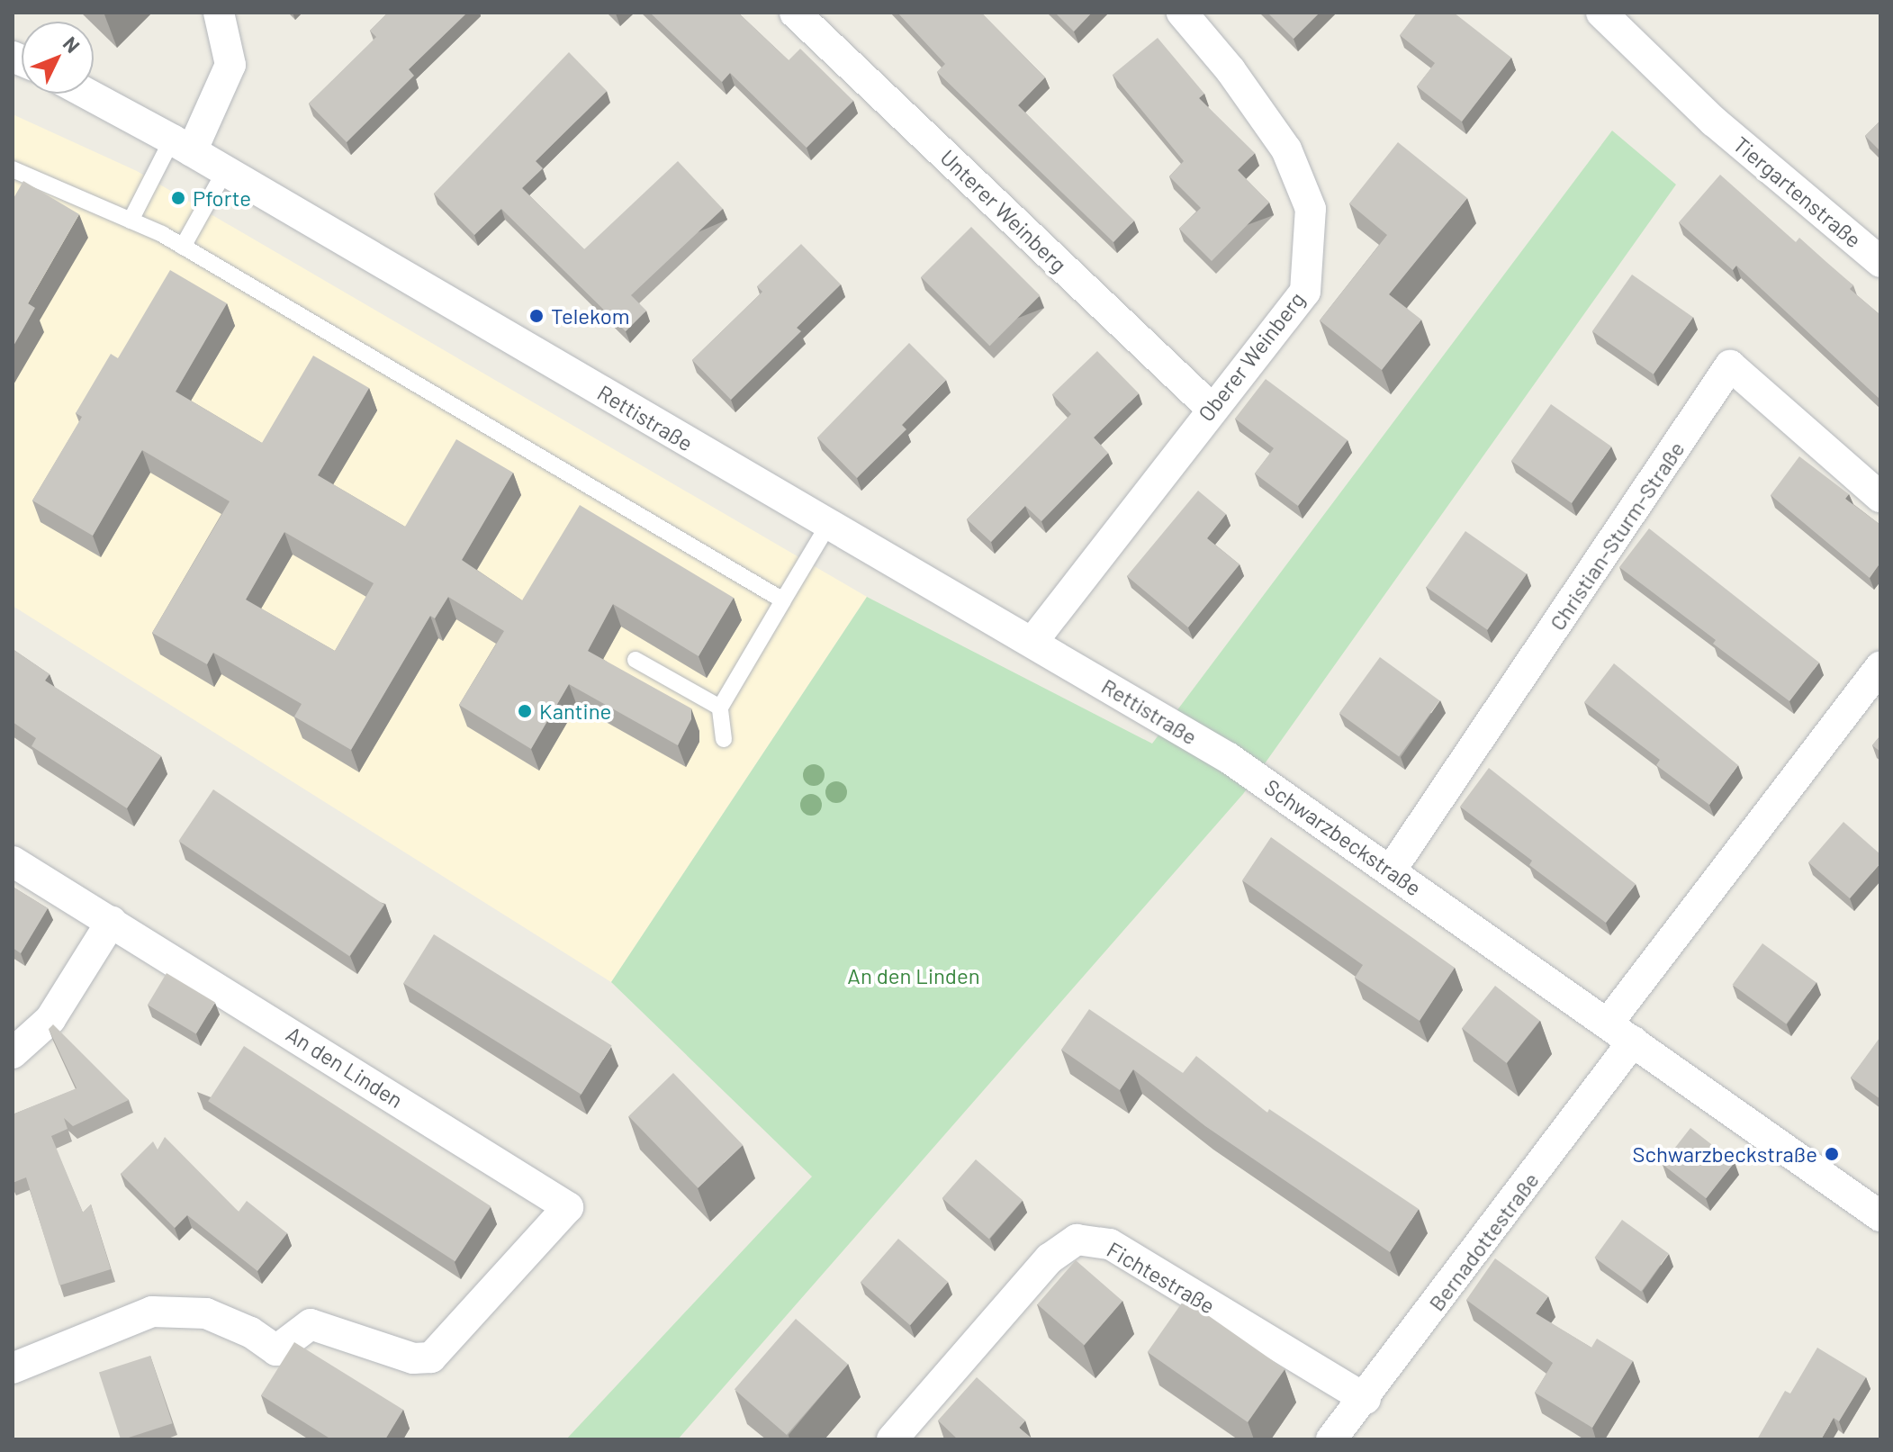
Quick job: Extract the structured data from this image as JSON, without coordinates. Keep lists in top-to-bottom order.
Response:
{
  "streets": {
    "street": [
      "Tiergartenstraße",
      "Unterer Weinberg",
      "Oberer Weinberg",
      "Rettistraße",
      "Christian-Sturm-Straße",
      "Schwarzbeckstraße",
      "An den Linden",
      "Bernadottestraße",
      "Fichtestraße"
    ]
  },
  "crossings": [
    ["Unterer Weinberg", "Oberer Weinberg"],
    ["Oberer Weinberg", "Rettistraße"],
    ["Rettistraße", "Schwarzbeckstraße"],
    ["Christian-Sturm-Straße", "Schwarzbeckstraße"],
    ["Schwarzbeckstraße", "Bernadottestraße"],
    ["Bernadottestraße", "Fichtestraße"]
  ],
  "parks": ["An den Linden"],
  "places": [
    "Pforte",
    "Telekom",
    "Kantine",
    "Schwarzbeckstraße"
  ],
  "north": "top right"
}
